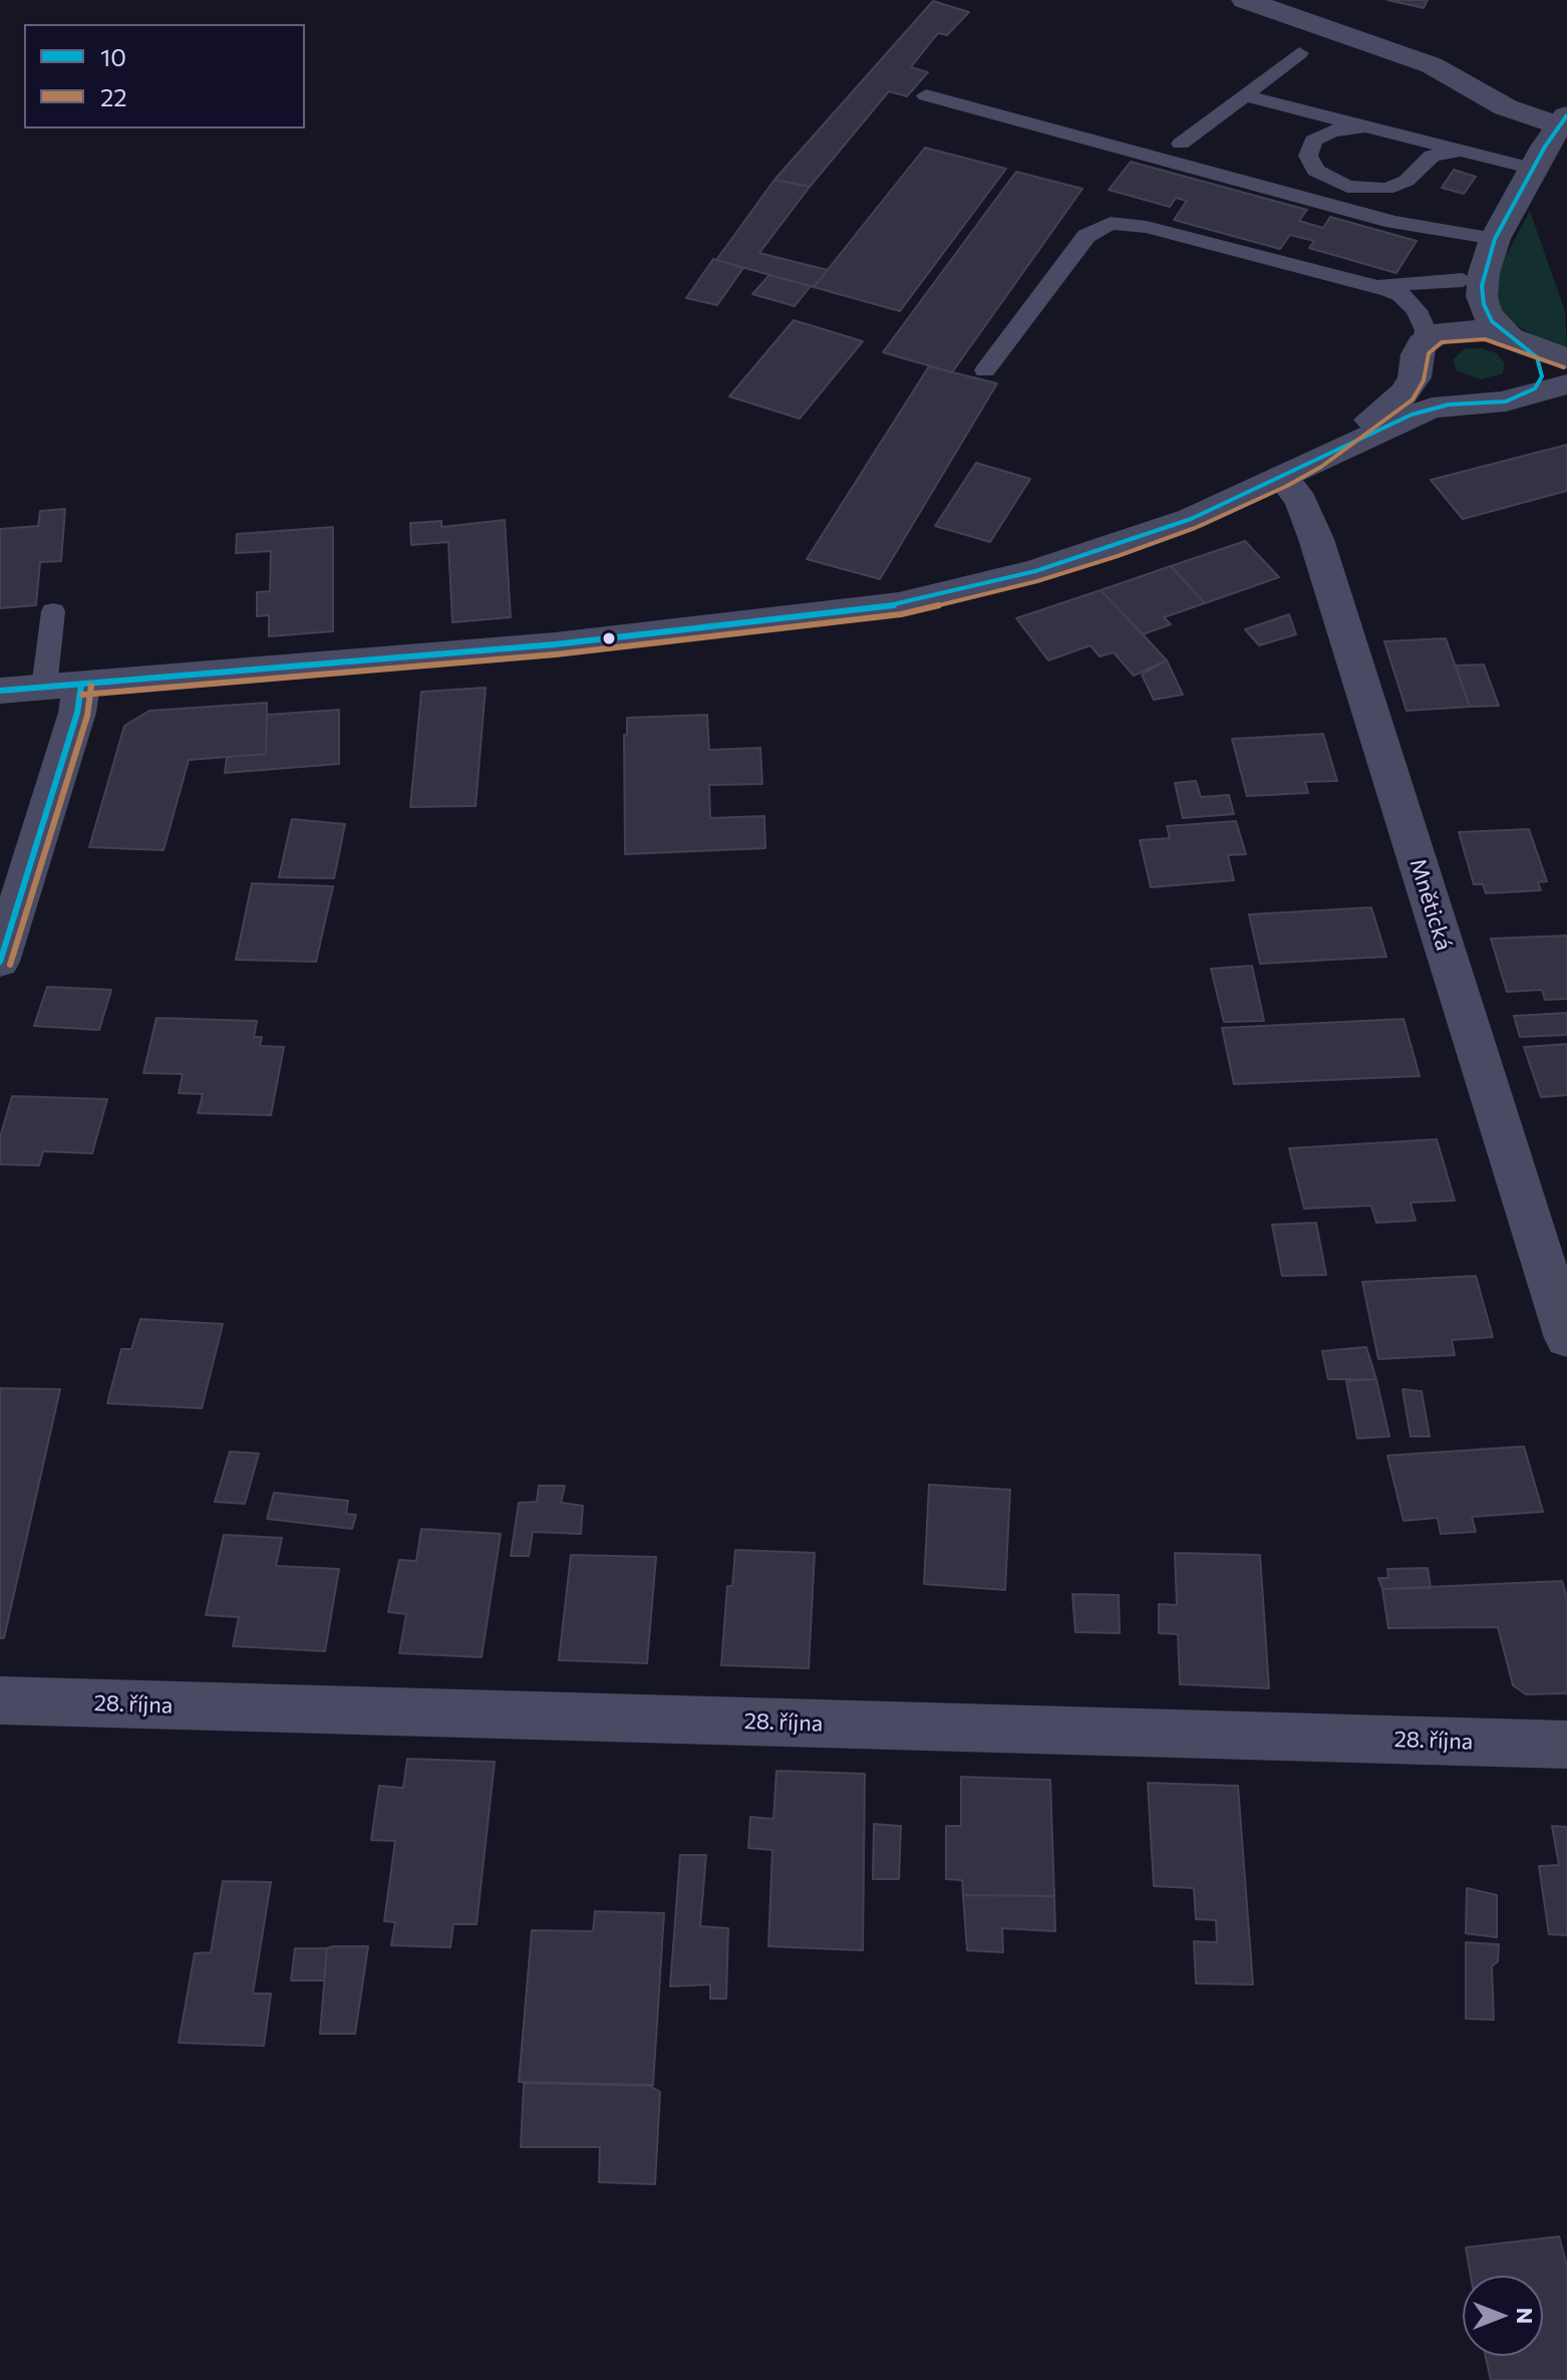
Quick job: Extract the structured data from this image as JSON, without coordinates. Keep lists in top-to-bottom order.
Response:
{
  "streets": {
    "street": ["Mnětická", "28. října"]
  },
  "lines": ["transit line 10", "transit line 22"],
  "legend": ["10", "22"],
  "north": "right"
}
